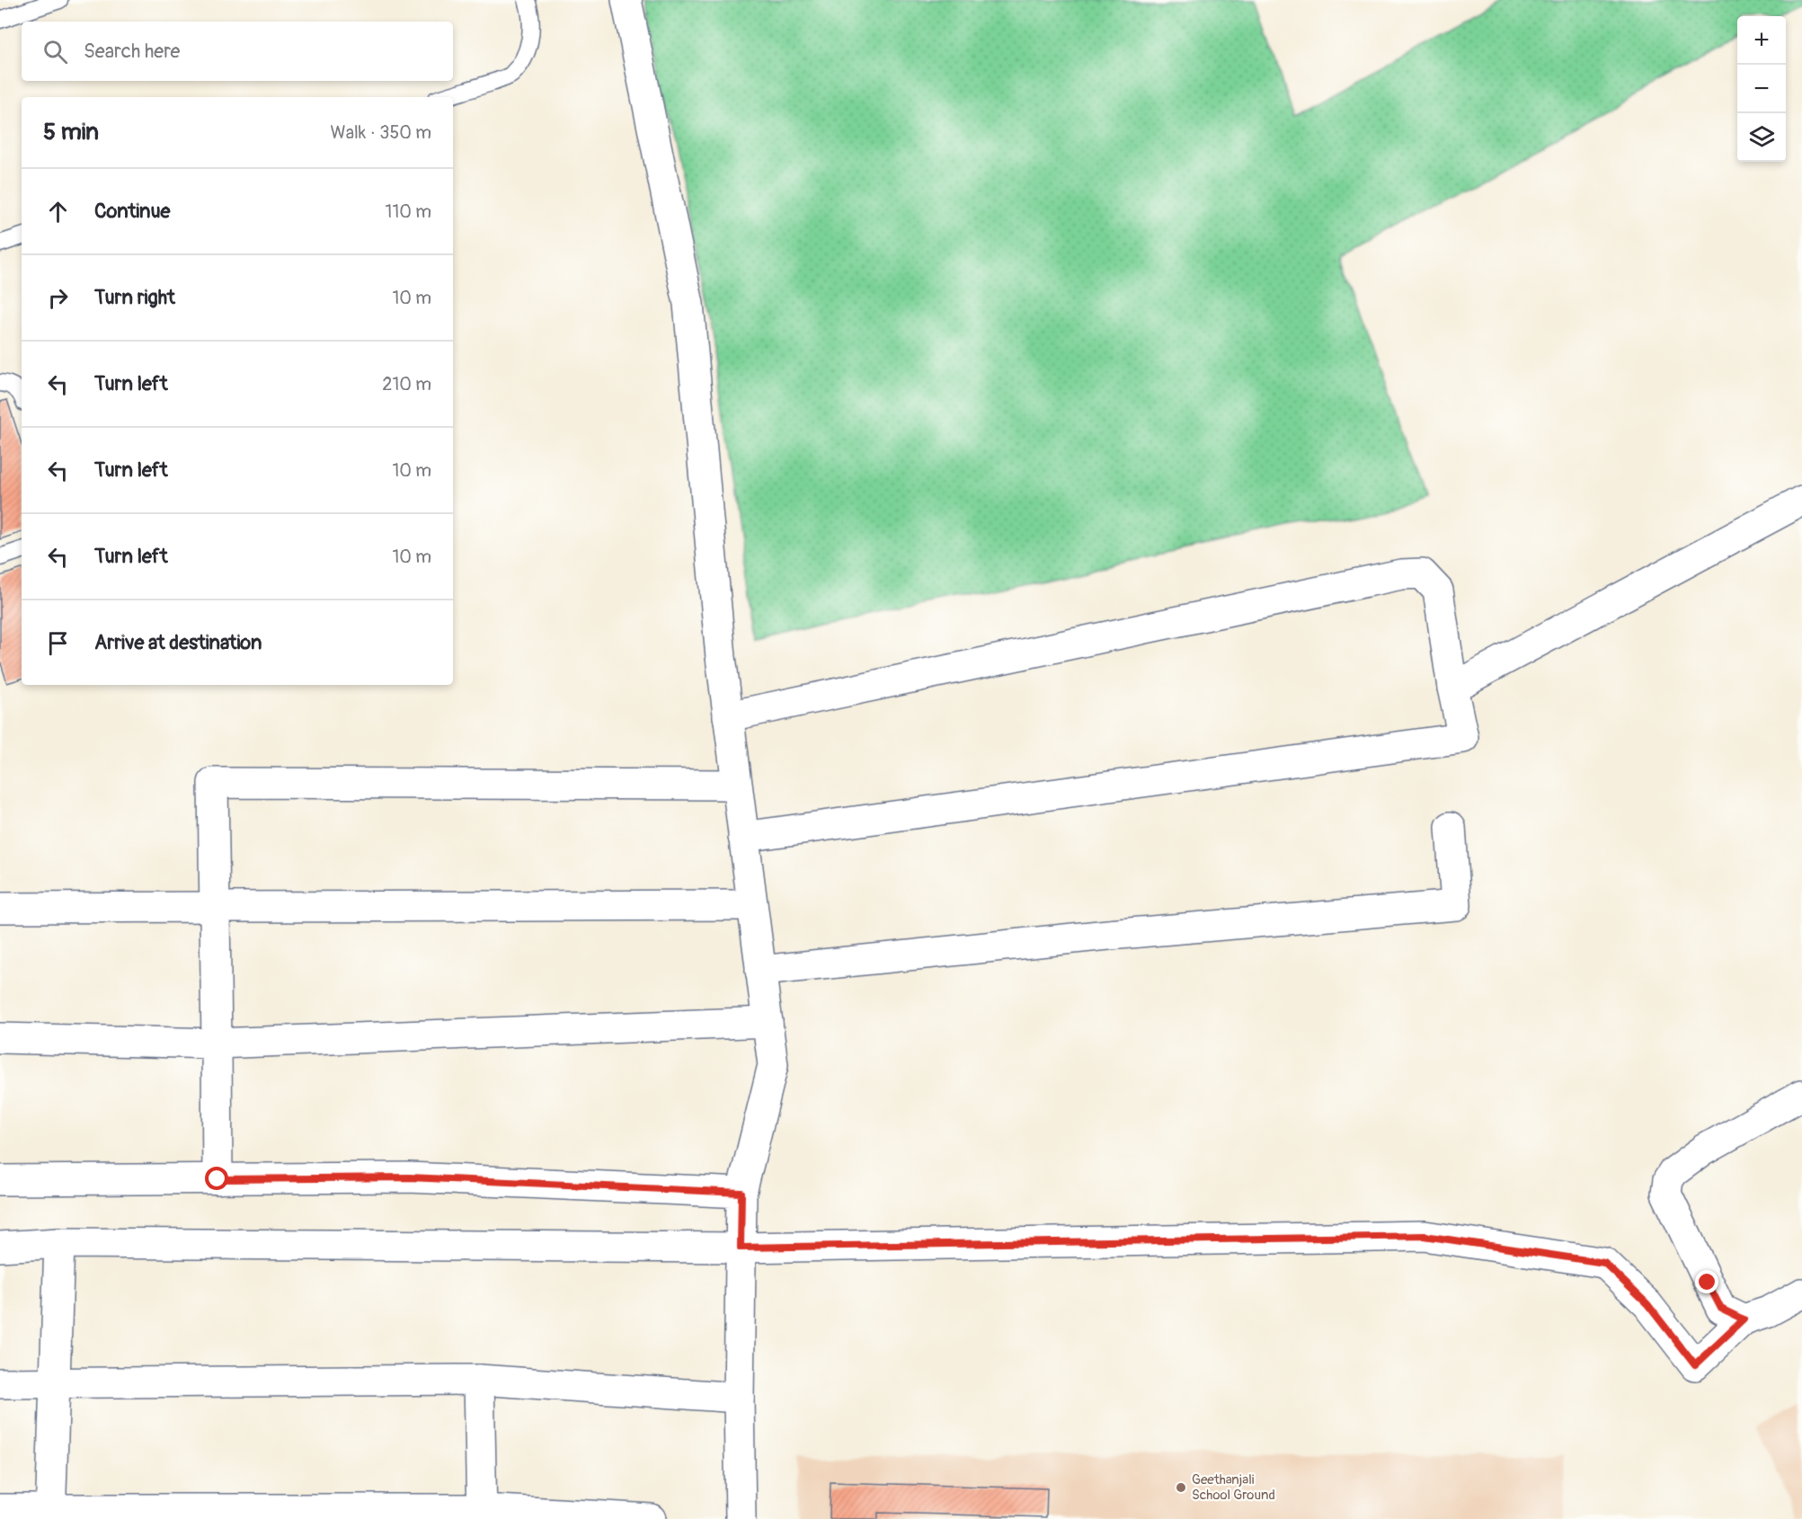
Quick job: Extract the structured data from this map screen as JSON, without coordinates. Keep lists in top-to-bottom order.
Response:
{
  "places": ["Geethanjali School Ground"],
  "page": {
    "map_buttons": ["+", "−"],
    "search": "Search here",
    "heading": ["5 min", "Walk · 350 m"],
    "list": [
      ["Continue", "110 m"],
      ["Turn right", "10 m"],
      ["Turn left", "210 m"],
      ["Turn left", "10 m"],
      ["Turn left", "10 m"],
      "Arrive at destination"
    ]
  }
}
